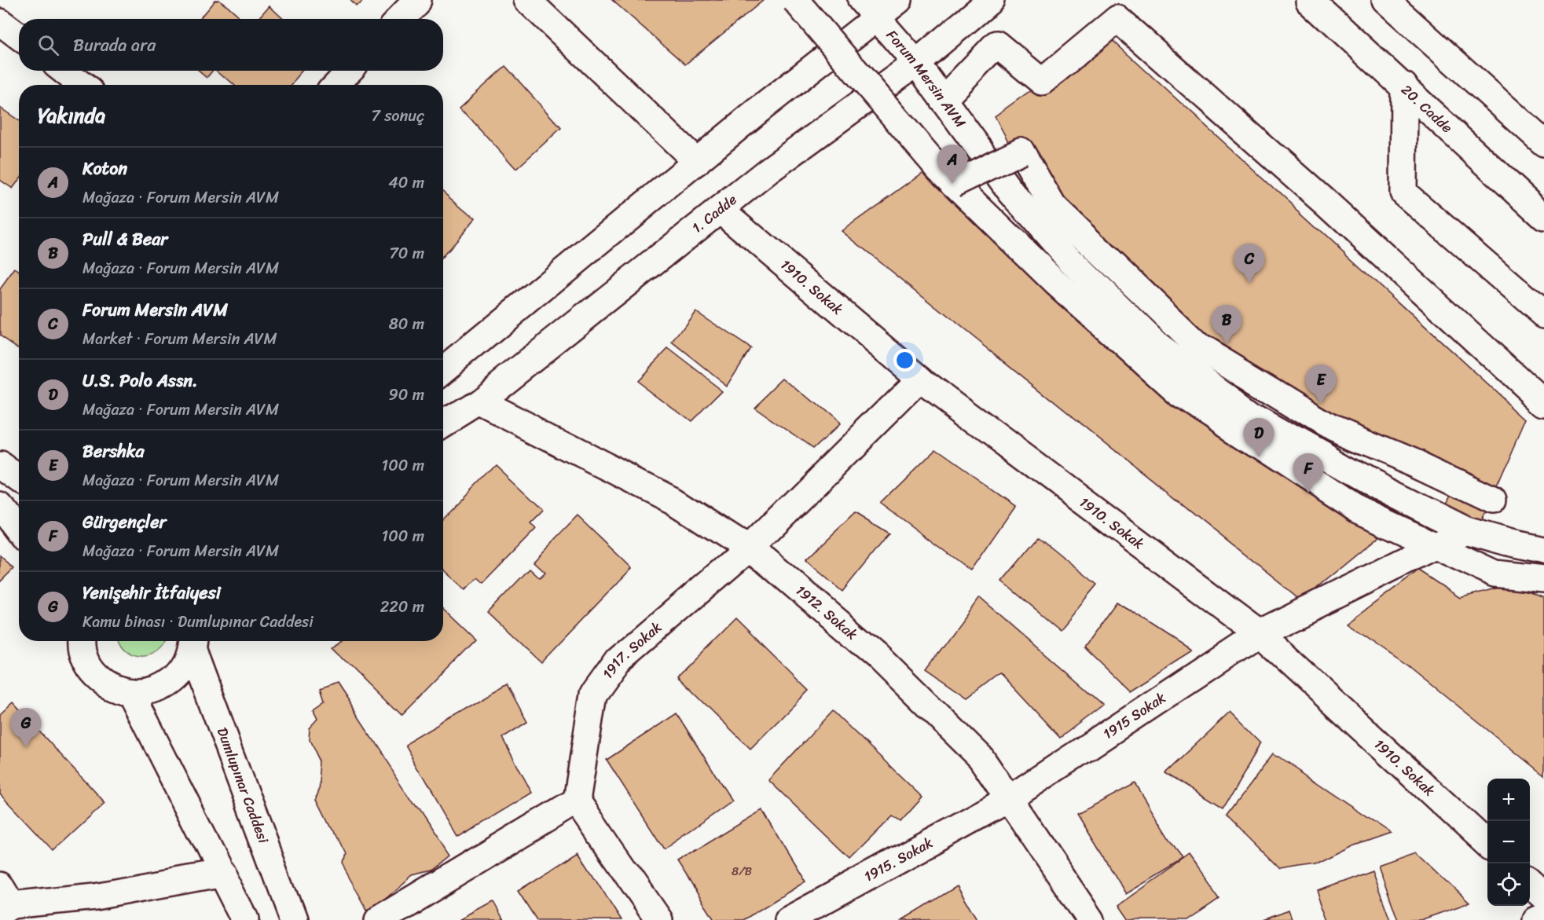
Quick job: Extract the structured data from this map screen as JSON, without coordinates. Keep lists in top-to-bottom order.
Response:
{
  "streets": {
    "street": [
      "Forum Mersin AVM",
      "20. Cadde",
      "1. Cadde",
      "1910. Sokak",
      "1912. Sokak",
      "1917. Sokak",
      "1915 Sokak",
      "Dumlupınar Caddesi",
      "1915. Sokak"
    ]
  },
  "crossings": [
    ["Forum Mersin AVM", "1. Cadde"],
    ["Forum Mersin AVM", "1915 Sokak"],
    ["1. Cadde", "1910. Sokak"],
    ["1. Cadde", "1912. Sokak"],
    ["1910. Sokak", "1917. Sokak"],
    ["1910. Sokak", "1915 Sokak"],
    ["1912. Sokak", "1917. Sokak"],
    ["1912. Sokak", "1915 Sokak"],
    ["1912. Sokak", "1915. Sokak"],
    ["1915 Sokak", "1915. Sokak"]
  ],
  "house_numbers": ["8/B"],
  "page": {
    "search": "Burada ara",
    "heading": ["Yakında", "7 sonuç"],
    "pins": [
      "A",
      "C",
      "B",
      "E",
      "D",
      "F",
      "G"
    ],
    "list": [
      {
        "mark": "A",
        "name": "Koton",
        "note": "Mağaza · Forum Mersin AVM",
        "value": "40 m"
      },
      {
        "mark": "B",
        "name": "Pull & Bear",
        "note": "Mağaza · Forum Mersin AVM",
        "value": "70 m"
      },
      {
        "mark": "C",
        "name": "Forum Mersin AVM",
        "note": "Market · Forum Mersin AVM",
        "value": "80 m"
      },
      {
        "mark": "D",
        "name": "U.S. Polo Assn.",
        "note": "Mağaza · Forum Mersin AVM",
        "value": "90 m"
      },
      {
        "mark": "E",
        "name": "Bershka",
        "note": "Mağaza · Forum Mersin AVM",
        "value": "100 m"
      },
      {
        "mark": "F",
        "name": "Gürgençler",
        "note": "Mağaza · Forum Mersin AVM",
        "value": "100 m"
      },
      {
        "mark": "G",
        "name": "Yenişehir İtfaiyesi",
        "note": "Kamu binası · Dumlupınar Caddesi",
        "value": "220 m"
      }
    ],
    "map_buttons": ["+", "−"]
  }
}
